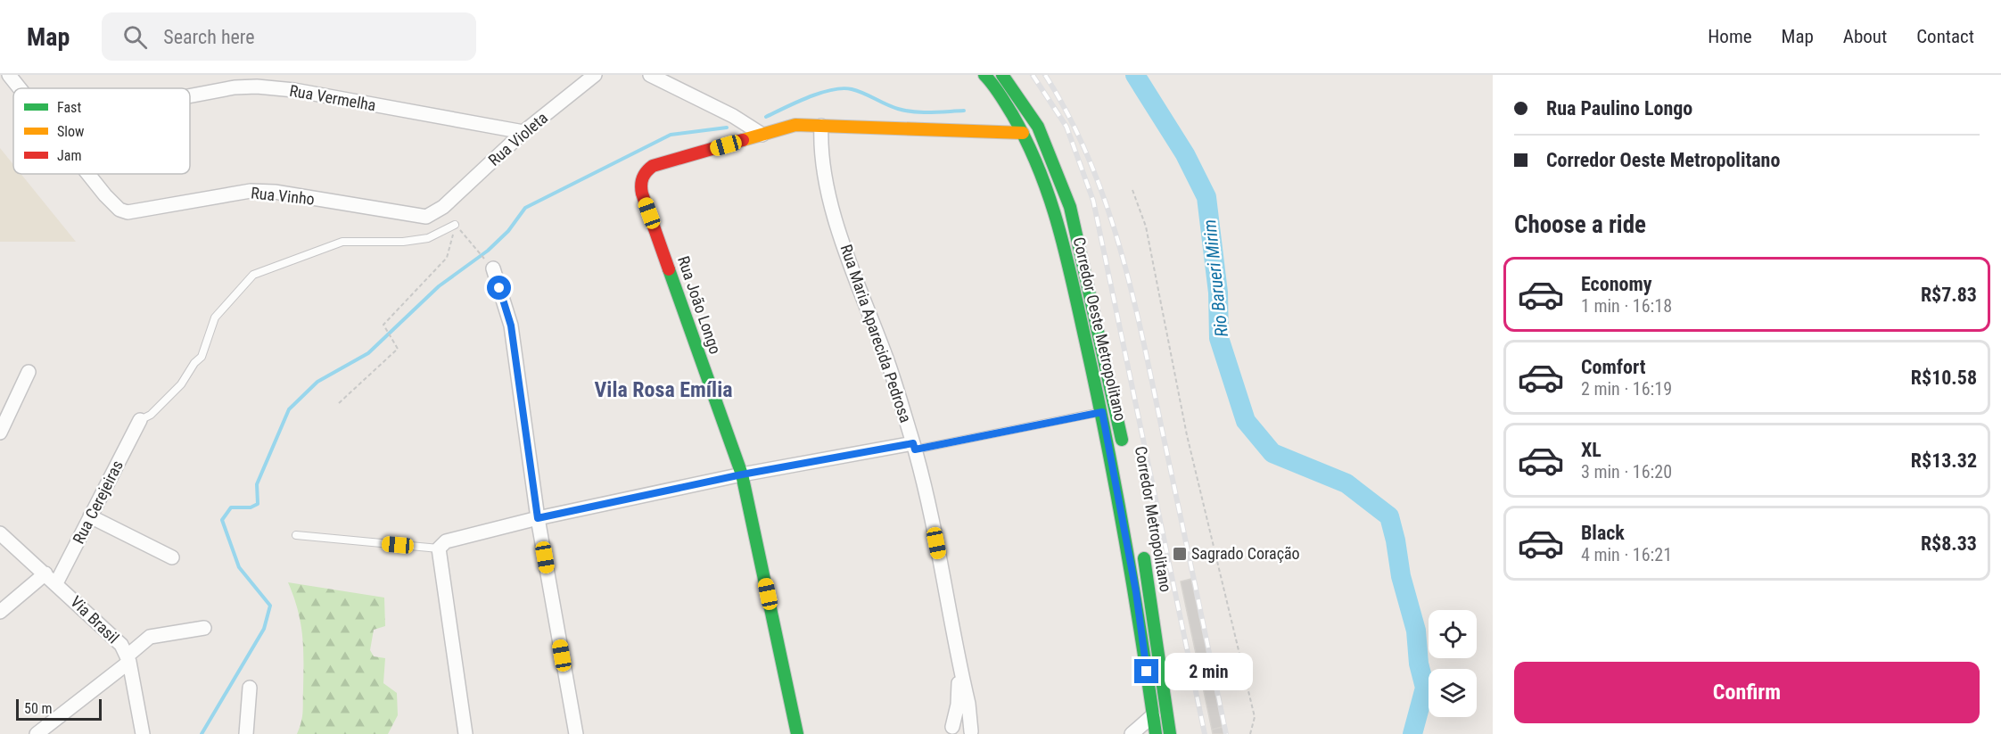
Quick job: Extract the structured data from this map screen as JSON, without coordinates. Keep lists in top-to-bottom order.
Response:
{
  "streets": {
    "main road": ["Rua João Longo", "Corredor Oeste Metropolitano", "Corredor Metropolitano"],
    "street": [
      "Rua Vermelha",
      "Rua Violeta",
      "Rua Vinho",
      "Rua Maria Aparecida Pedrosa",
      "Rua Cerejeiras",
      "Via Brasil"
    ]
  },
  "crossings": [
    ["Rua Vermelha", "Rua Violeta"],
    ["Rua Violeta", "Rua Vinho"],
    ["Rua Cerejeiras", "Via Brasil"]
  ],
  "districts": ["Vila Rosa Emília"],
  "water": ["Rio Barueri Mirim"],
  "places": {
    "transit": ["Sagrado Coração"]
  },
  "legend": ["Fast", "Slow", "Jam"],
  "scale_bar": "50 m",
  "page": {
    "header": "Map",
    "search": "Search here",
    "nav": [
      "Home",
      "Map",
      "About",
      "Contact"
    ],
    "banner": ["Rua Paulino Longo", "Corredor Oeste Metropolitano"],
    "heading": "Choose a ride",
    "list": [
      {
        "name": "Economy",
        "note": "1 min · 16:18",
        "value": "R$7.83"
      },
      {
        "name": "Comfort",
        "note": "2 min · 16:19",
        "value": "R$10.58"
      },
      {
        "name": "XL",
        "note": "3 min · 16:20",
        "value": "R$13.32"
      },
      {
        "name": "Black",
        "note": "4 min · 16:21",
        "value": "R$8.33"
      }
    ],
    "buttons": "Confirm",
    "bubble": "2 min",
    "scale": "50 m"
  }
}
